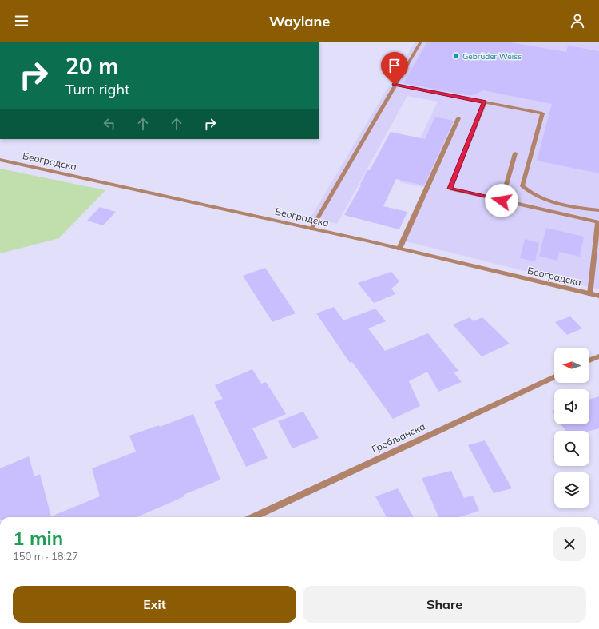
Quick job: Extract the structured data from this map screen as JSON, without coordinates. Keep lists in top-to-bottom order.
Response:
{
  "streets": {
    "street": ["Београдска", "Гробљанска"]
  },
  "places": ["Gebrüder Weiss"],
  "north": "left",
  "page": {
    "header": "Waylane",
    "turn": ["20 m", "Turn right"],
    "heading": ["1 min", "150 m · 18:27"],
    "buttons": ["Exit", "Share"]
  }
}
